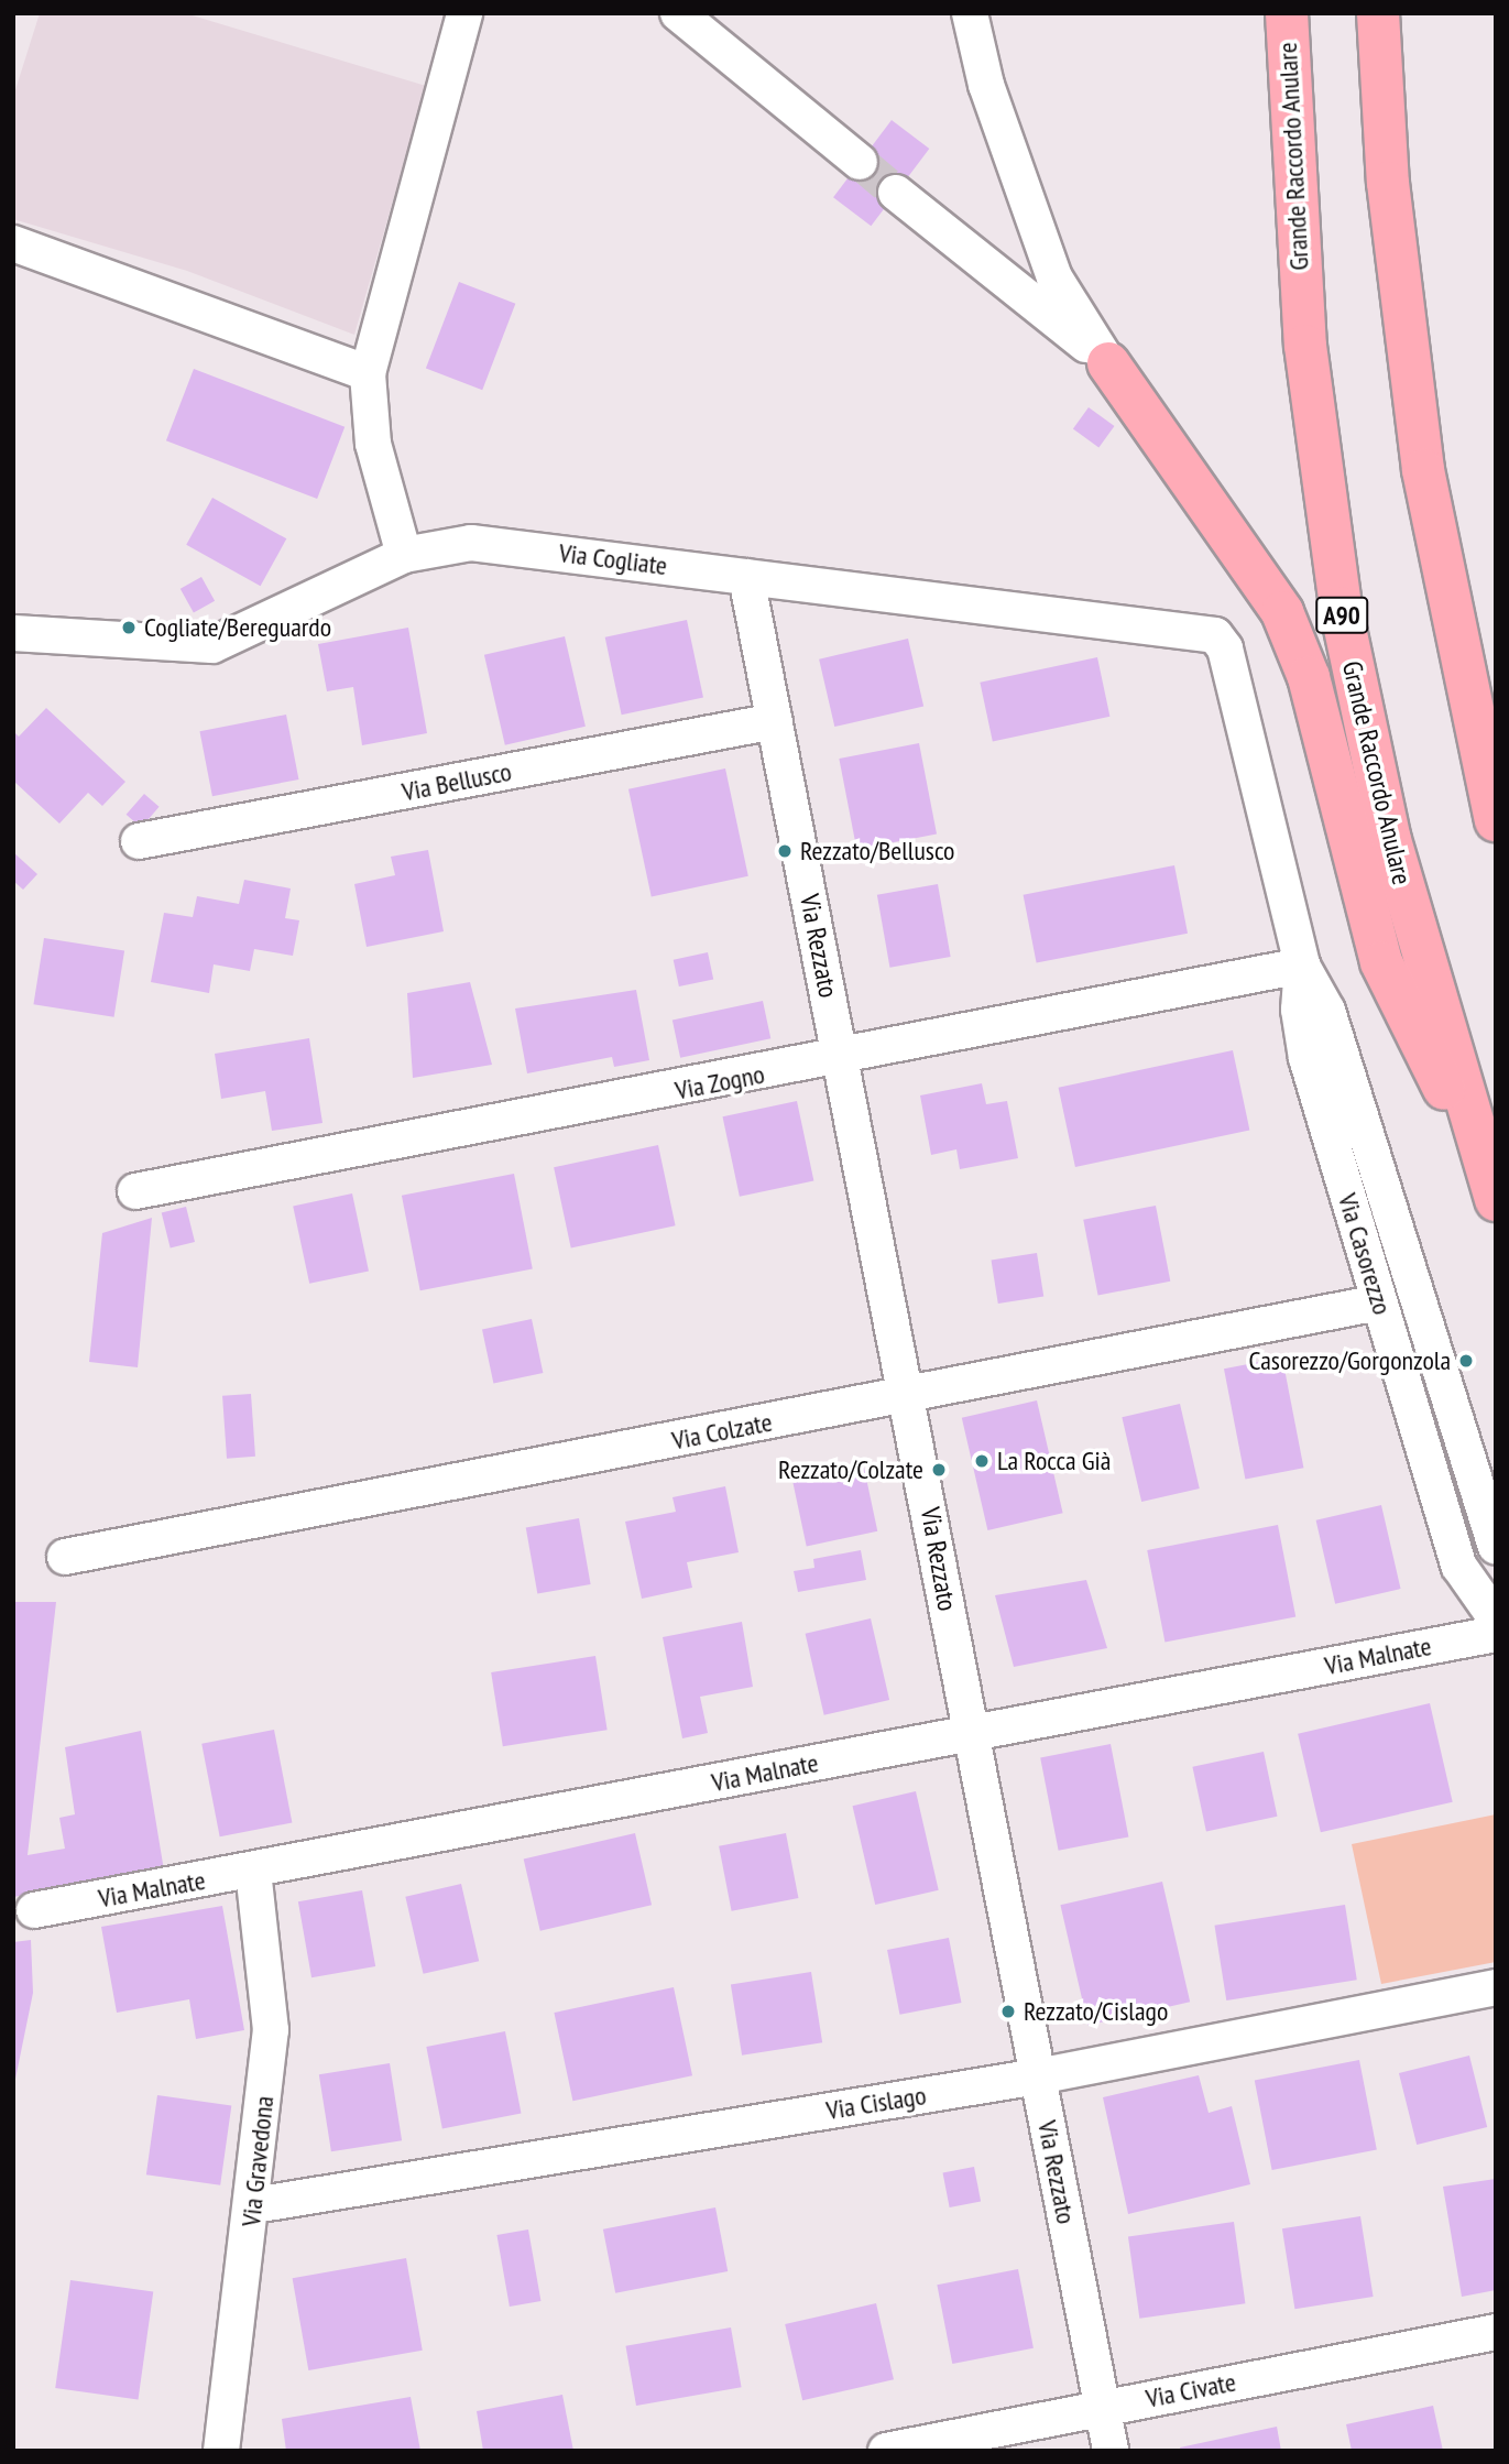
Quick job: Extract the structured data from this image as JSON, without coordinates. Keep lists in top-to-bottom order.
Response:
{
  "streets": {
    "highway": ["Grande Raccordo Anulare", "A90"],
    "street": [
      "Via Cogliate",
      "Via Bellusco",
      "Via Rezzato",
      "Via Zogno",
      "Via Casorezzo",
      "Via Colzate",
      "Via Malnate",
      "Via Cislago",
      "Via Gravedona",
      "Via Civate"
    ]
  },
  "crossings": [
    ["Via Cogliate", "Via Rezzato"],
    ["Via Cogliate", "Via Casorezzo"],
    ["Via Bellusco", "Via Rezzato"],
    ["Via Rezzato", "Via Zogno"],
    ["Via Rezzato", "Via Colzate"],
    ["Via Rezzato", "Via Malnate"],
    ["Via Rezzato", "Via Cislago"],
    ["Via Rezzato", "Via Civate"],
    ["Via Zogno", "Via Casorezzo"],
    ["Via Casorezzo", "Via Colzate"],
    ["Via Malnate", "Via Gravedona"],
    ["Via Cislago", "Via Gravedona"]
  ],
  "places": [
    "Cogliate/Bereguardo",
    "Rezzato/Bellusco",
    "Casorezzo/Gorgonzola",
    "La Rocca Già",
    "Rezzato/Colzate",
    "Rezzato/Cislago"
  ]
}
